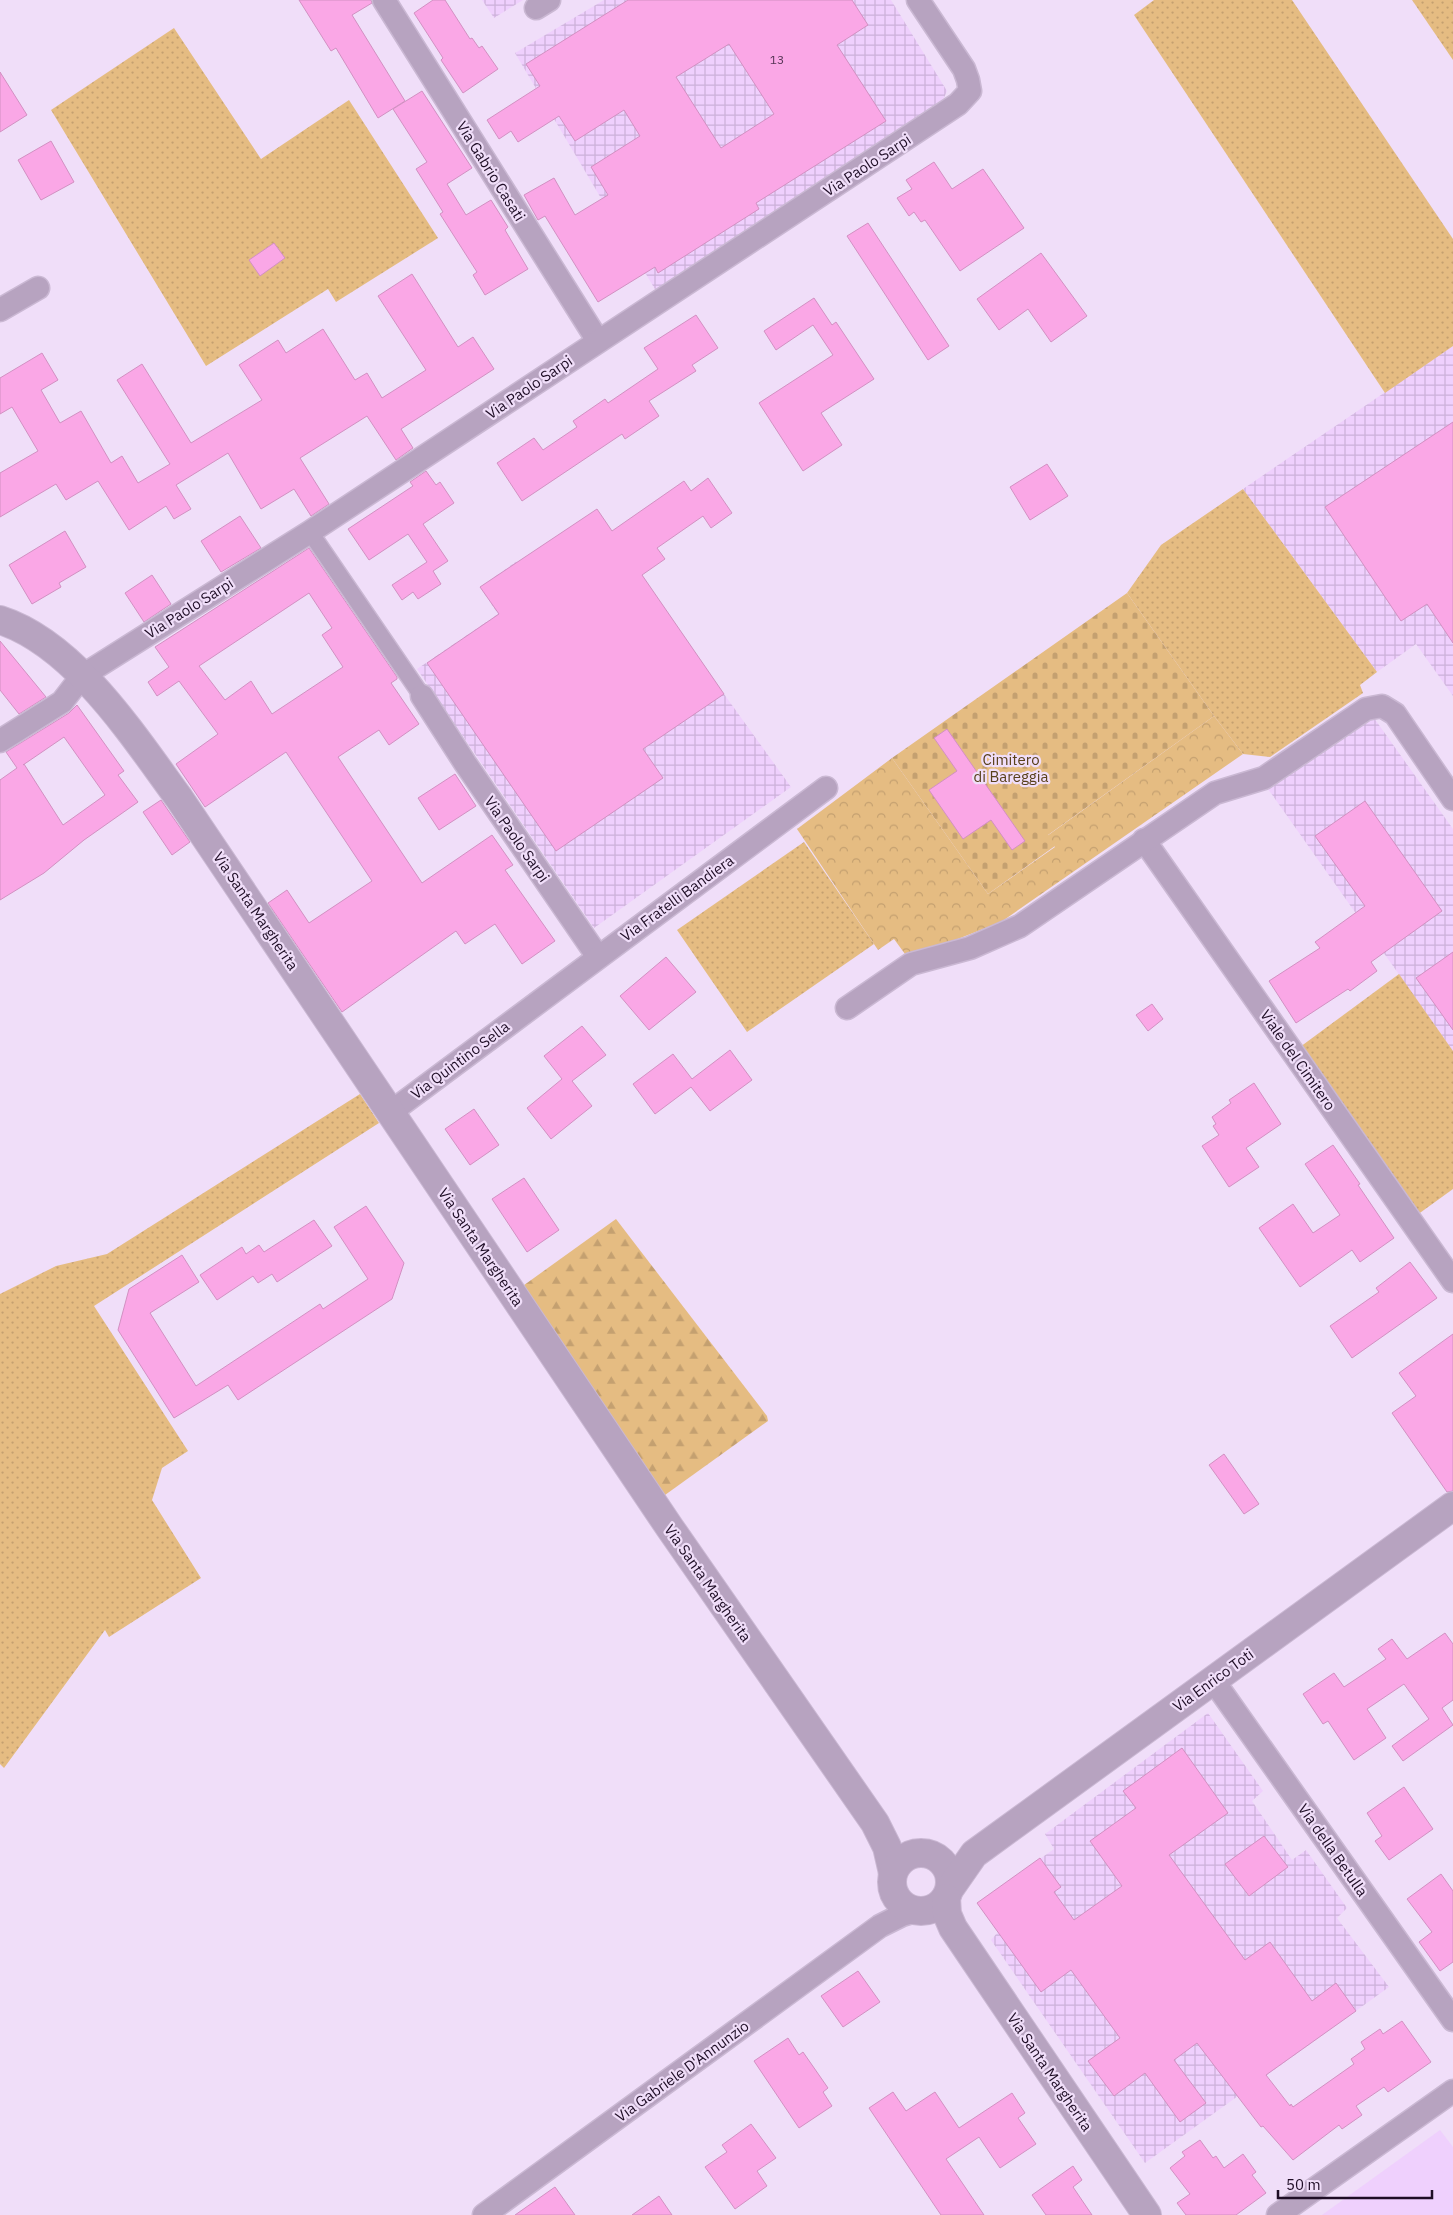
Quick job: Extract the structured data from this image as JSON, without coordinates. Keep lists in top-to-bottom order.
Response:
{
  "streets": {
    "street": [
      "Via Paolo Sarpi",
      "Via Gabrio Casati",
      "Via Fratelli Bandiera",
      "Via Santa Margherita",
      "Via Quintino Sella",
      "Viale del Cimitero",
      "Via Enrico Toti",
      "Via della Betulla",
      "Via Gabriele D'Annunzio"
    ]
  },
  "crossings": [
    ["Via Paolo Sarpi", "Via Gabrio Casati"],
    ["Via Paolo Sarpi", "Via Fratelli Bandiera"],
    ["Via Paolo Sarpi", "Via Santa Margherita"],
    ["Via Fratelli Bandiera", "Via Quintino Sella"],
    ["Via Santa Margherita", "Via Quintino Sella"],
    ["Via Santa Margherita", "Via Enrico Toti"],
    ["Via Santa Margherita", "Via Gabriele D'Annunzio"],
    ["Via Enrico Toti", "Via della Betulla"],
    ["Via Enrico Toti", "Via Gabriele D'Annunzio"]
  ],
  "parks": ["Cimitero di Bareggia"],
  "house_numbers": ["13"],
  "scale_bar": "50 m"
}
